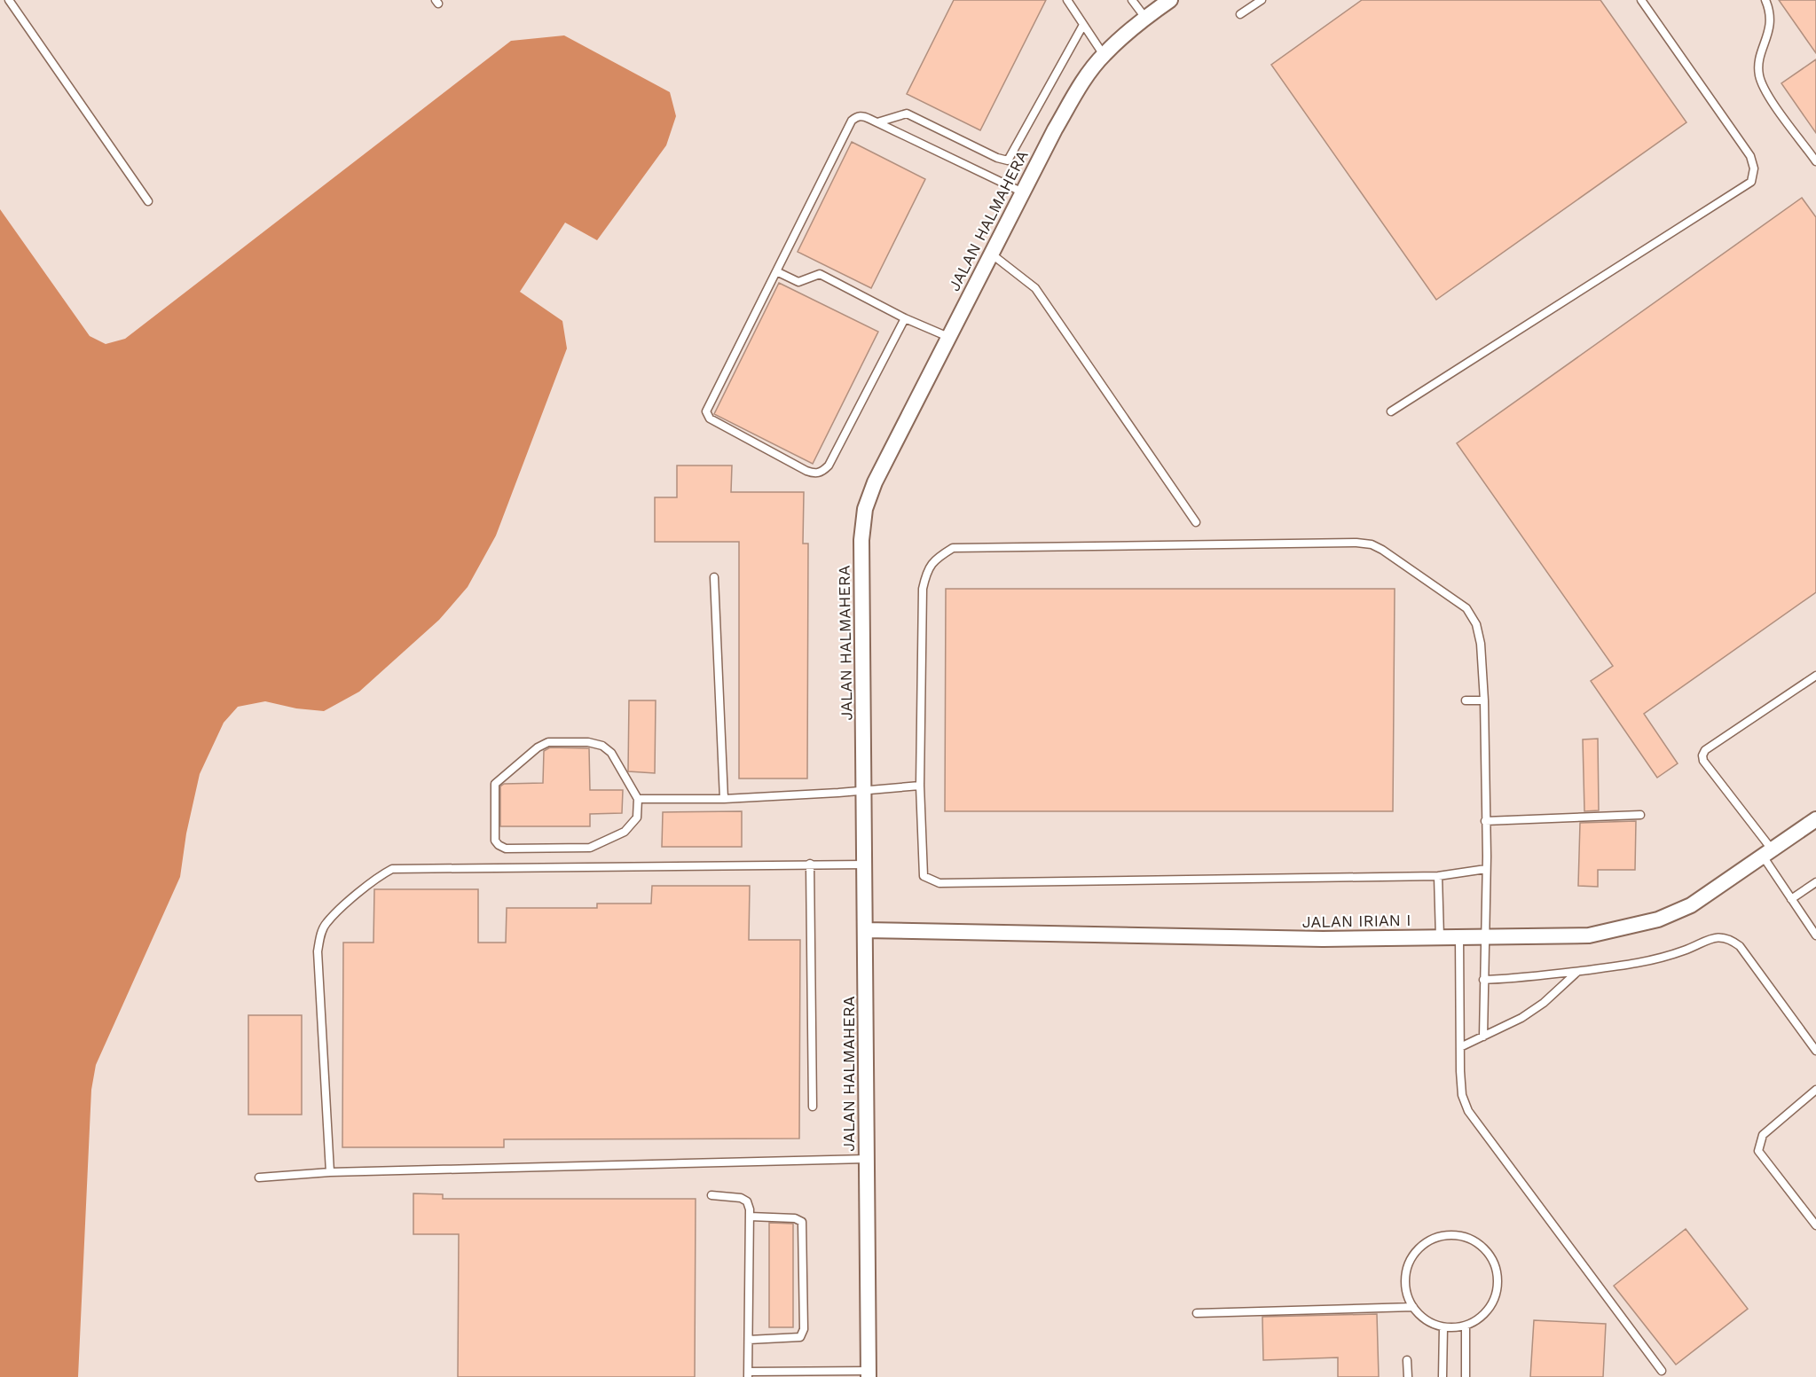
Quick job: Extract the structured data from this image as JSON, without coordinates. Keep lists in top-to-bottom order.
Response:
{
  "streets": {
    "street": ["JALAN HALMAHERA", "JALAN IRIAN I"]
  },
  "crossings": [
    ["JALAN HALMAHERA", "JALAN IRIAN I"]
  ]
}
